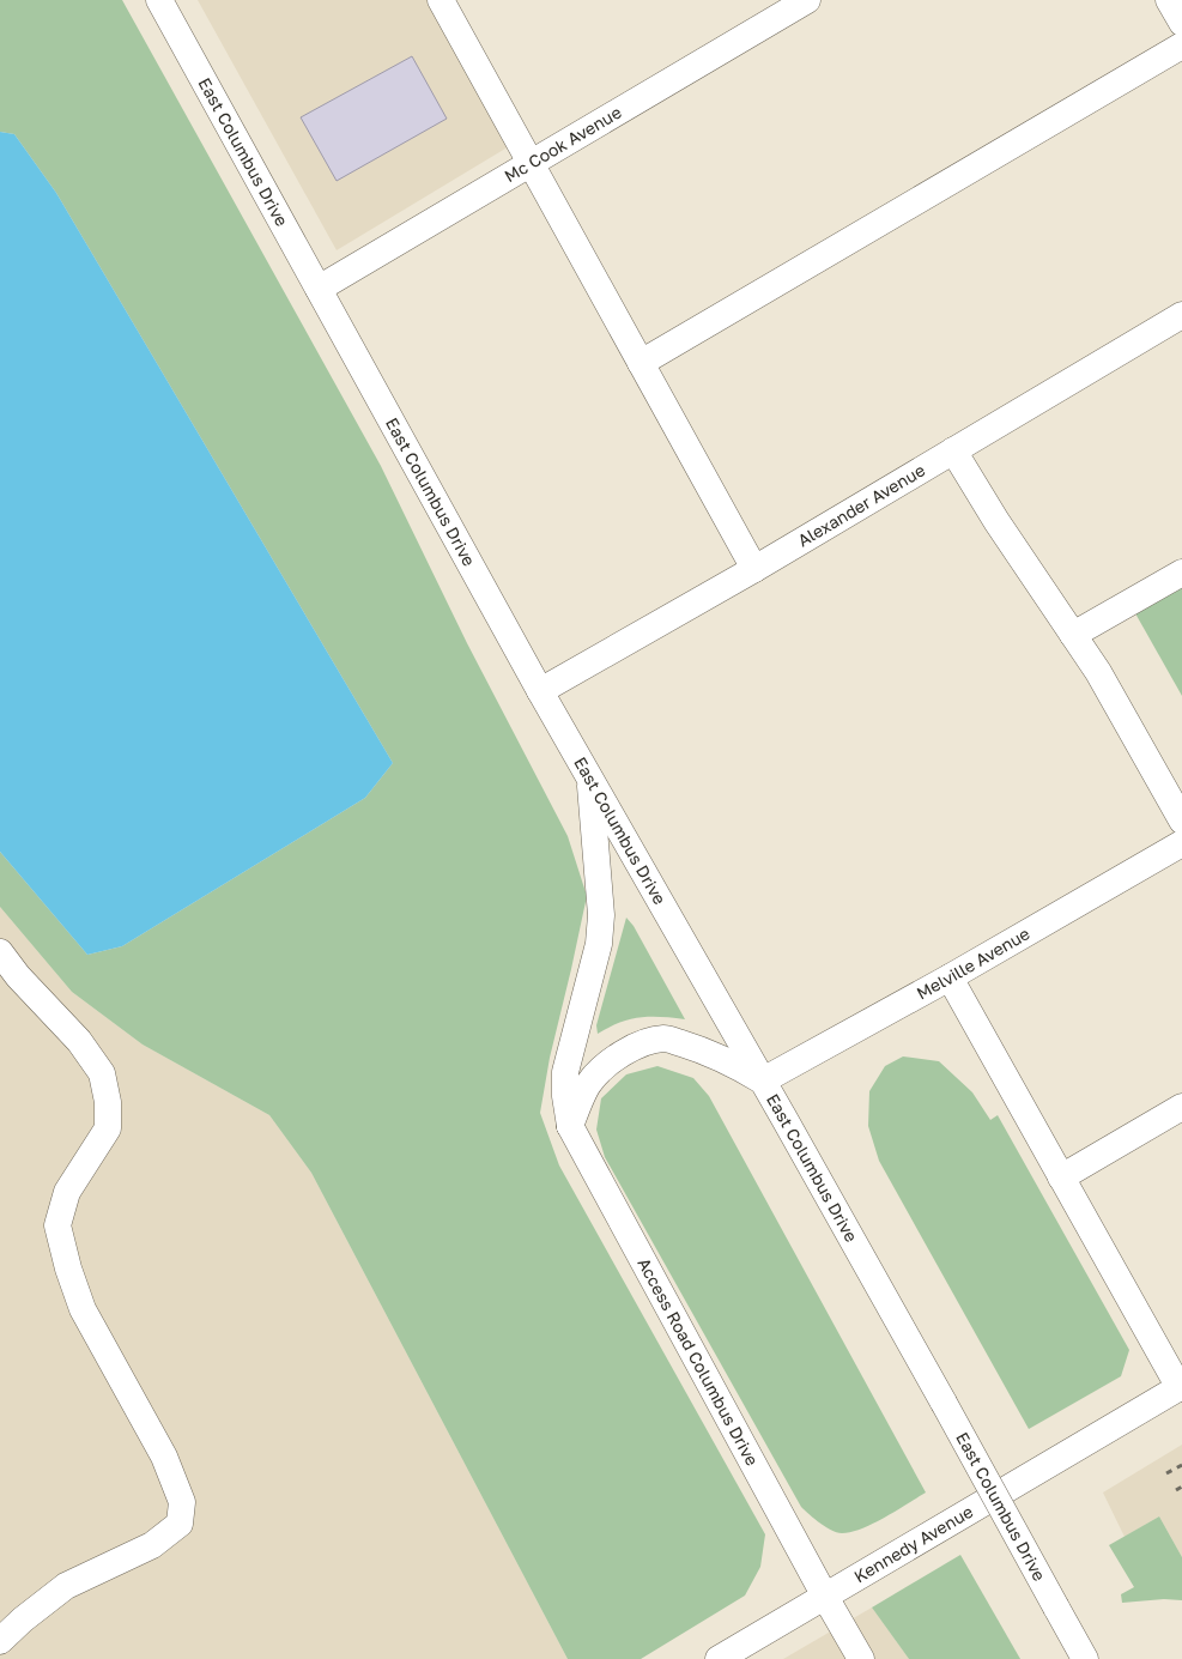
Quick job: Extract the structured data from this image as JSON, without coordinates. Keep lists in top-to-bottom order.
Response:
{
  "streets": {
    "main road": [
      "Mc Cook Avenue",
      "East Columbus Drive",
      "Alexander Avenue",
      "Melville Avenue",
      "Access Road Columbus Drive",
      "Kennedy Avenue"
    ]
  },
  "crossings": [
    ["Mc Cook Avenue", "East Columbus Drive"],
    ["East Columbus Drive", "Alexander Avenue"],
    ["East Columbus Drive", "Melville Avenue"],
    ["East Columbus Drive", "Access Road Columbus Drive"],
    ["Access Road Columbus Drive", "Kennedy Avenue"]
  ]
}
